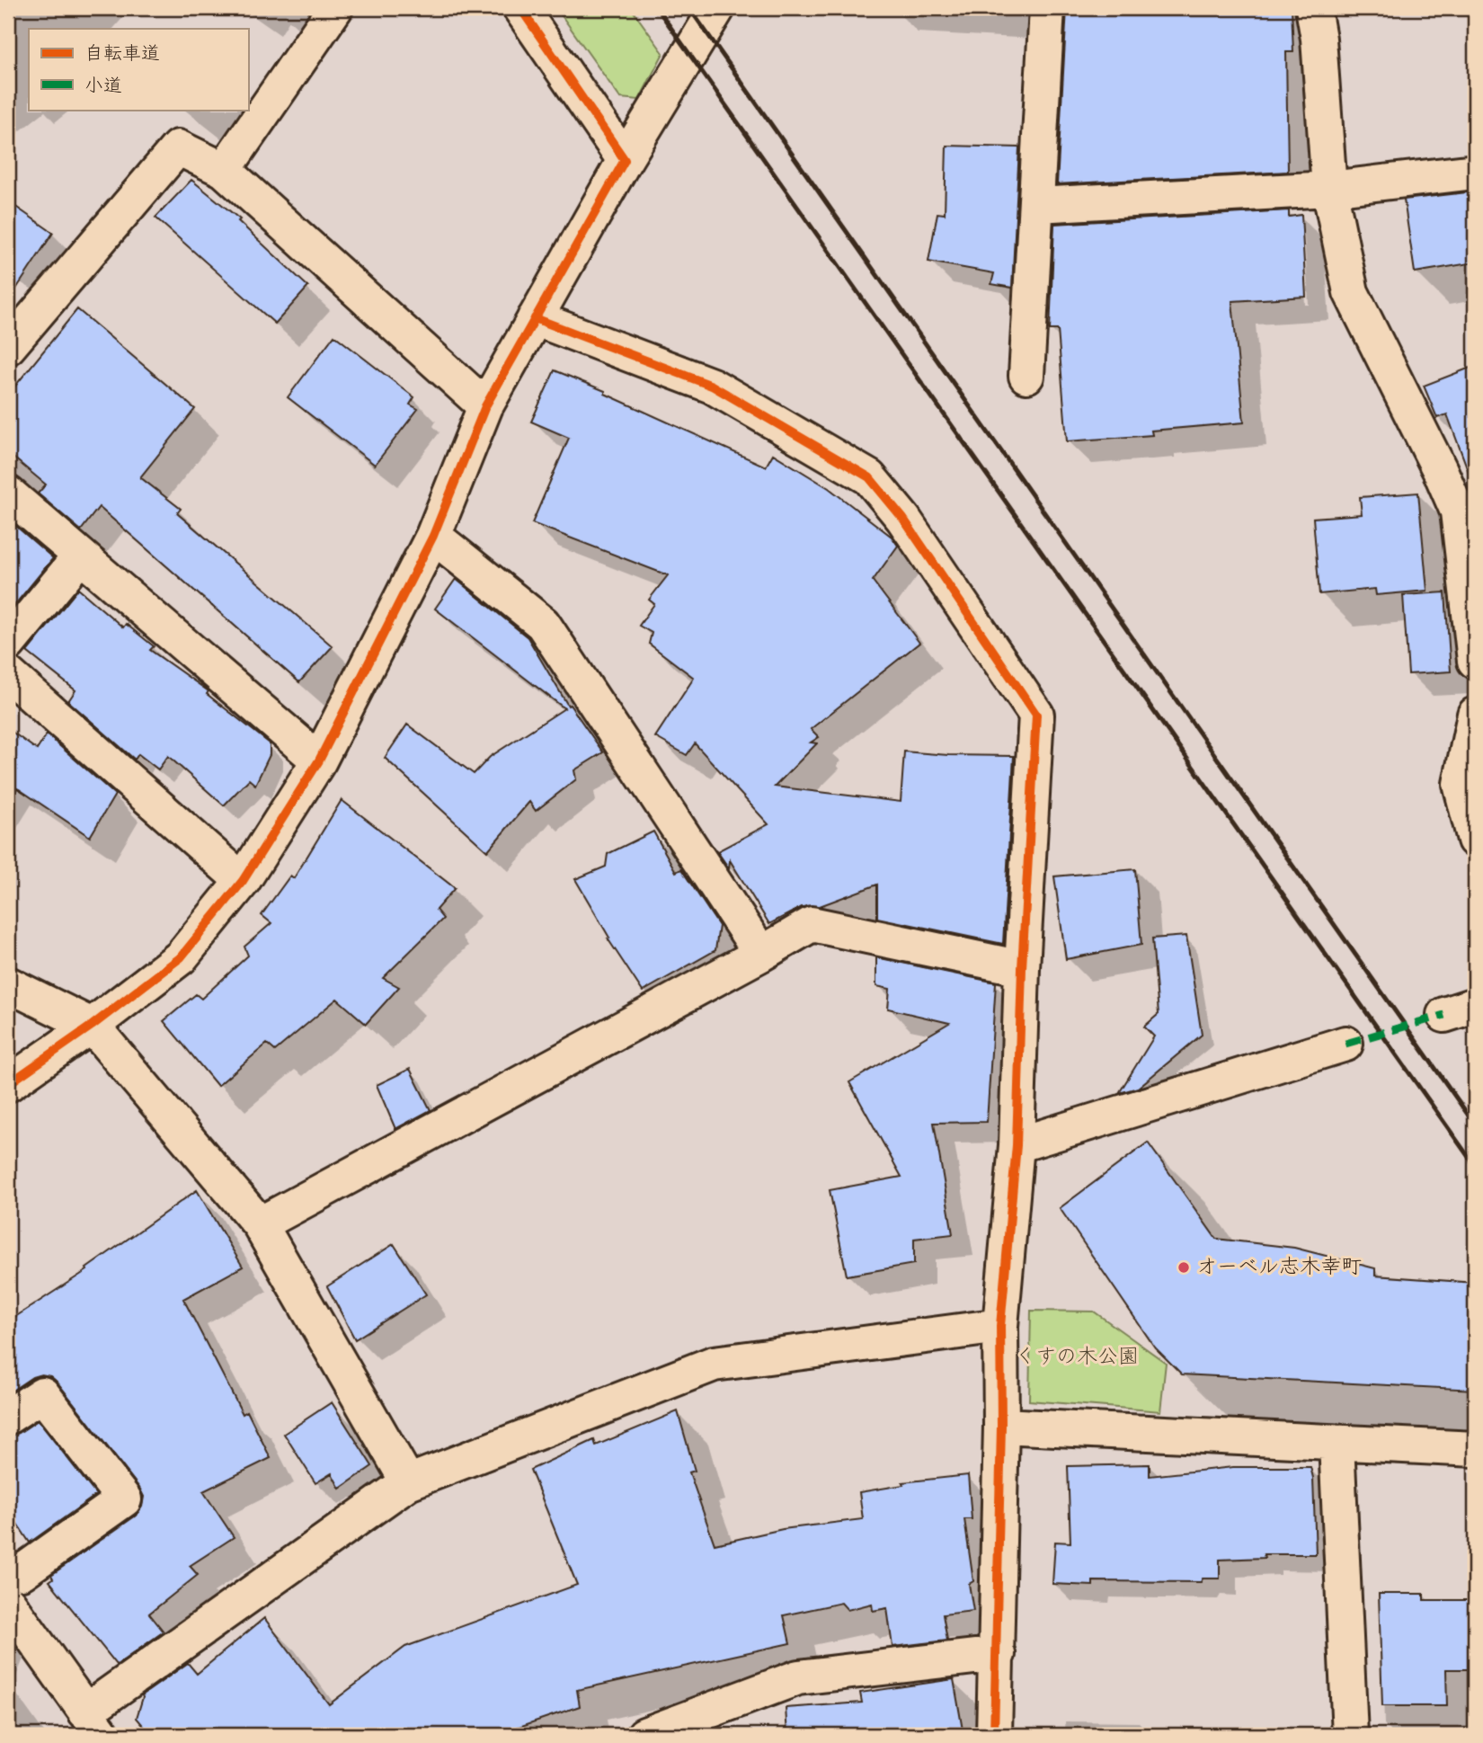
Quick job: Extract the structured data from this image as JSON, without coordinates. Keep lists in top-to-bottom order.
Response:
{
  "parks": ["くすの木公園"],
  "places": ["オーベル志木幸町"],
  "legend": ["自転車道", "小道"]
}
